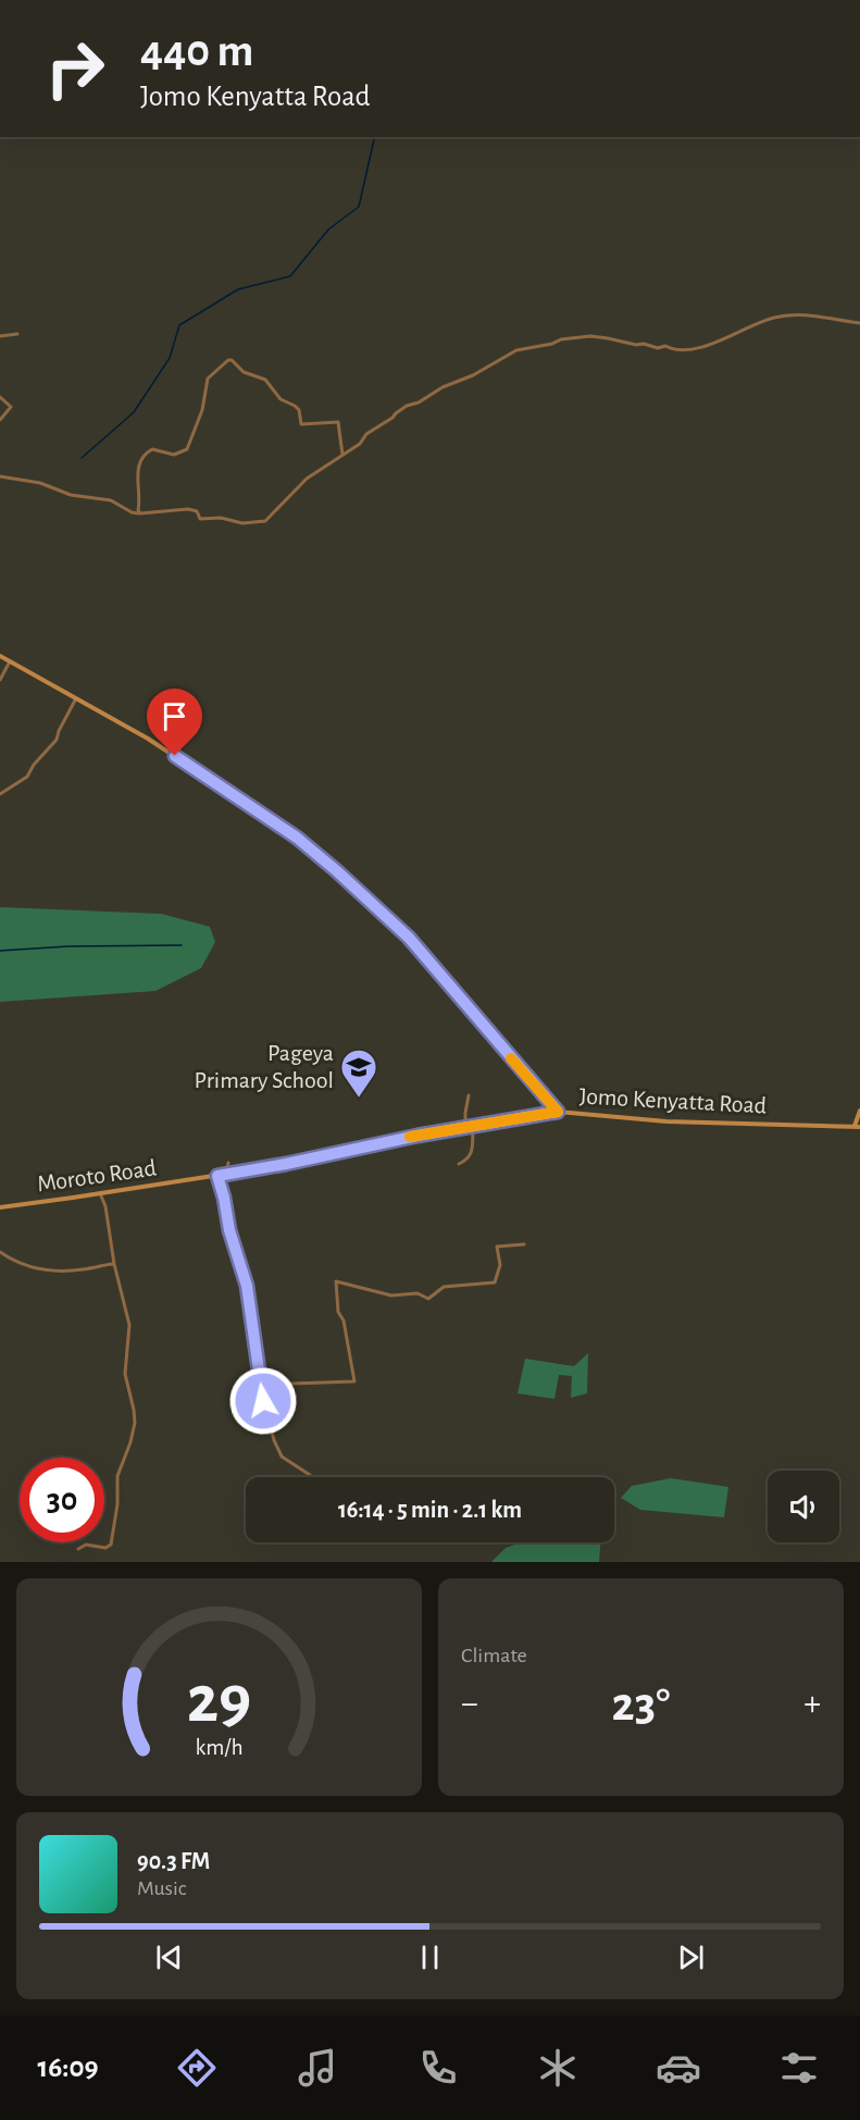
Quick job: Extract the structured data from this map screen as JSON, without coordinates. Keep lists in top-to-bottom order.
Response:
{
  "streets": {
    "main road": ["Jomo Kenyatta Road", "Moroto Road"]
  },
  "crossings": [
    ["Jomo Kenyatta Road", "Moroto Road"]
  ],
  "places": {
    "school or university": ["Pageya Primary School"]
  },
  "page": {
    "turn": ["440 m", "Jomo Kenyatta Road"],
    "limit": "30",
    "trip": "16:14 · 5 min · 2.1 km",
    "tile": "Climate",
    "heat": ["−", "23°", "+"],
    "song": ["90.3 FM", "Music"],
    "tabs": "16:09",
    "gauge": ["29", "km/h"]
  }
}
